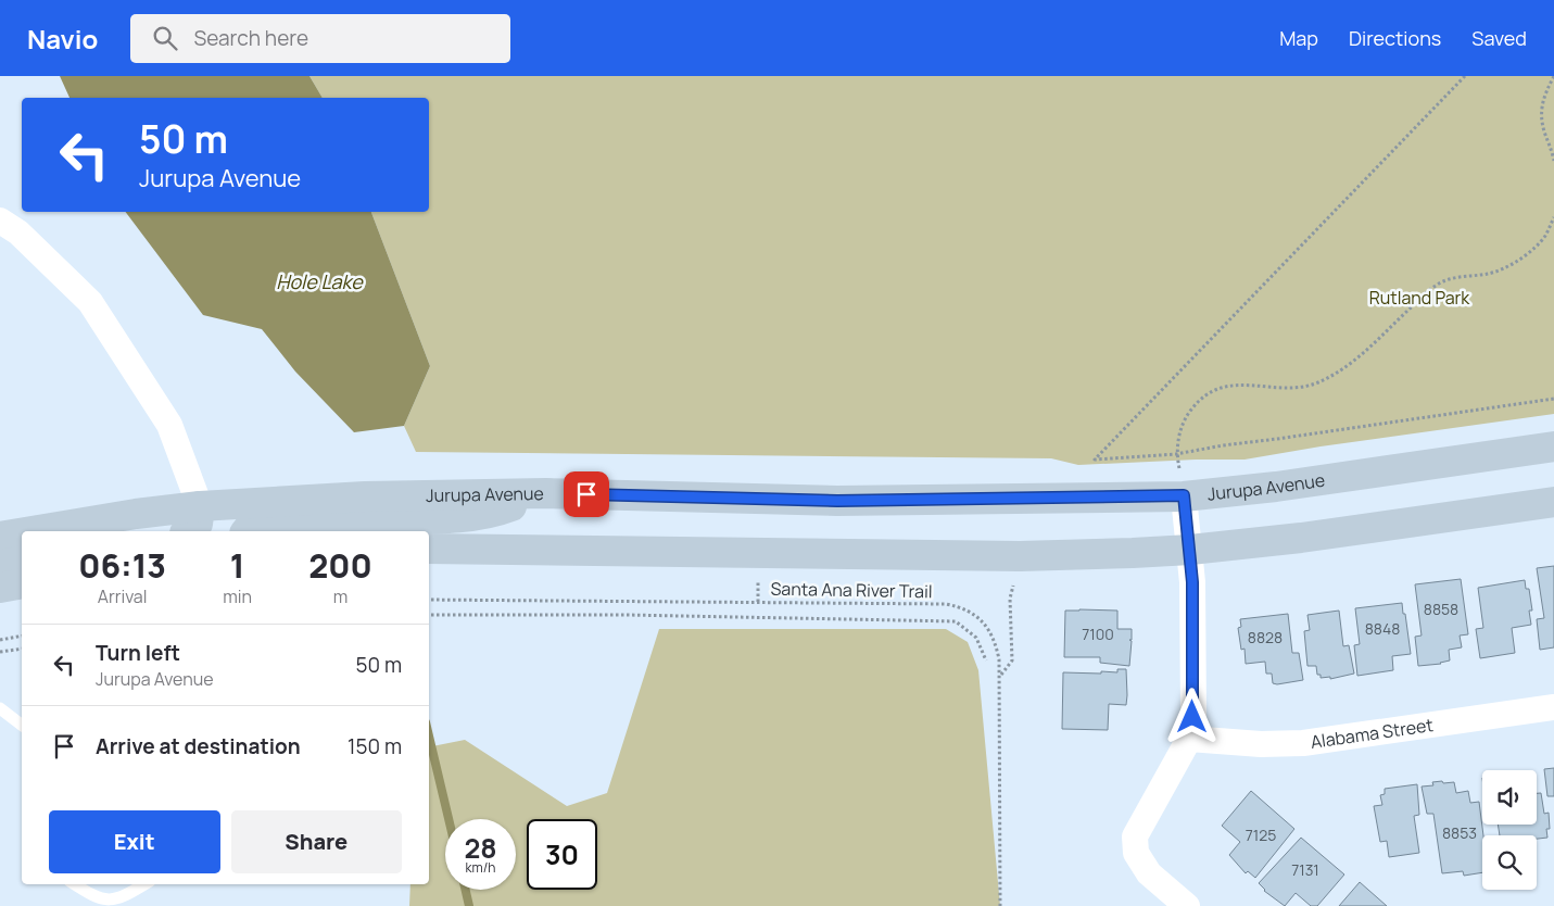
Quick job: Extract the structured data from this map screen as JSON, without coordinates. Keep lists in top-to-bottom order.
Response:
{
  "streets": {
    "main road": ["Jurupa Avenue"],
    "street": ["Alabama Street"],
    "path": ["Santa Ana River Trail"]
  },
  "water": ["Hole Lake"],
  "parks": ["Rutland Park"],
  "house_numbers": [
    "8858",
    "8848",
    "7100",
    "8828",
    "8853",
    "7125",
    "7131"
  ],
  "page": {
    "header": "Navio",
    "search": "Search here",
    "nav": ["Map", "Directions", "Saved"],
    "turn": ["50 m", "Jurupa Avenue"],
    "eta": [
      "06:13",
      "Arrival",
      "1",
      "min",
      "200",
      "m"
    ],
    "list": [
      {
        "name": "Turn left",
        "note": "Jurupa Avenue",
        "value": "50 m"
      },
      {
        "name": "Arrive at destination",
        "value": "150 m"
      }
    ],
    "buttons": ["Exit", "Share"],
    "speed": "28 km/h",
    "limit": "30"
  }
}
